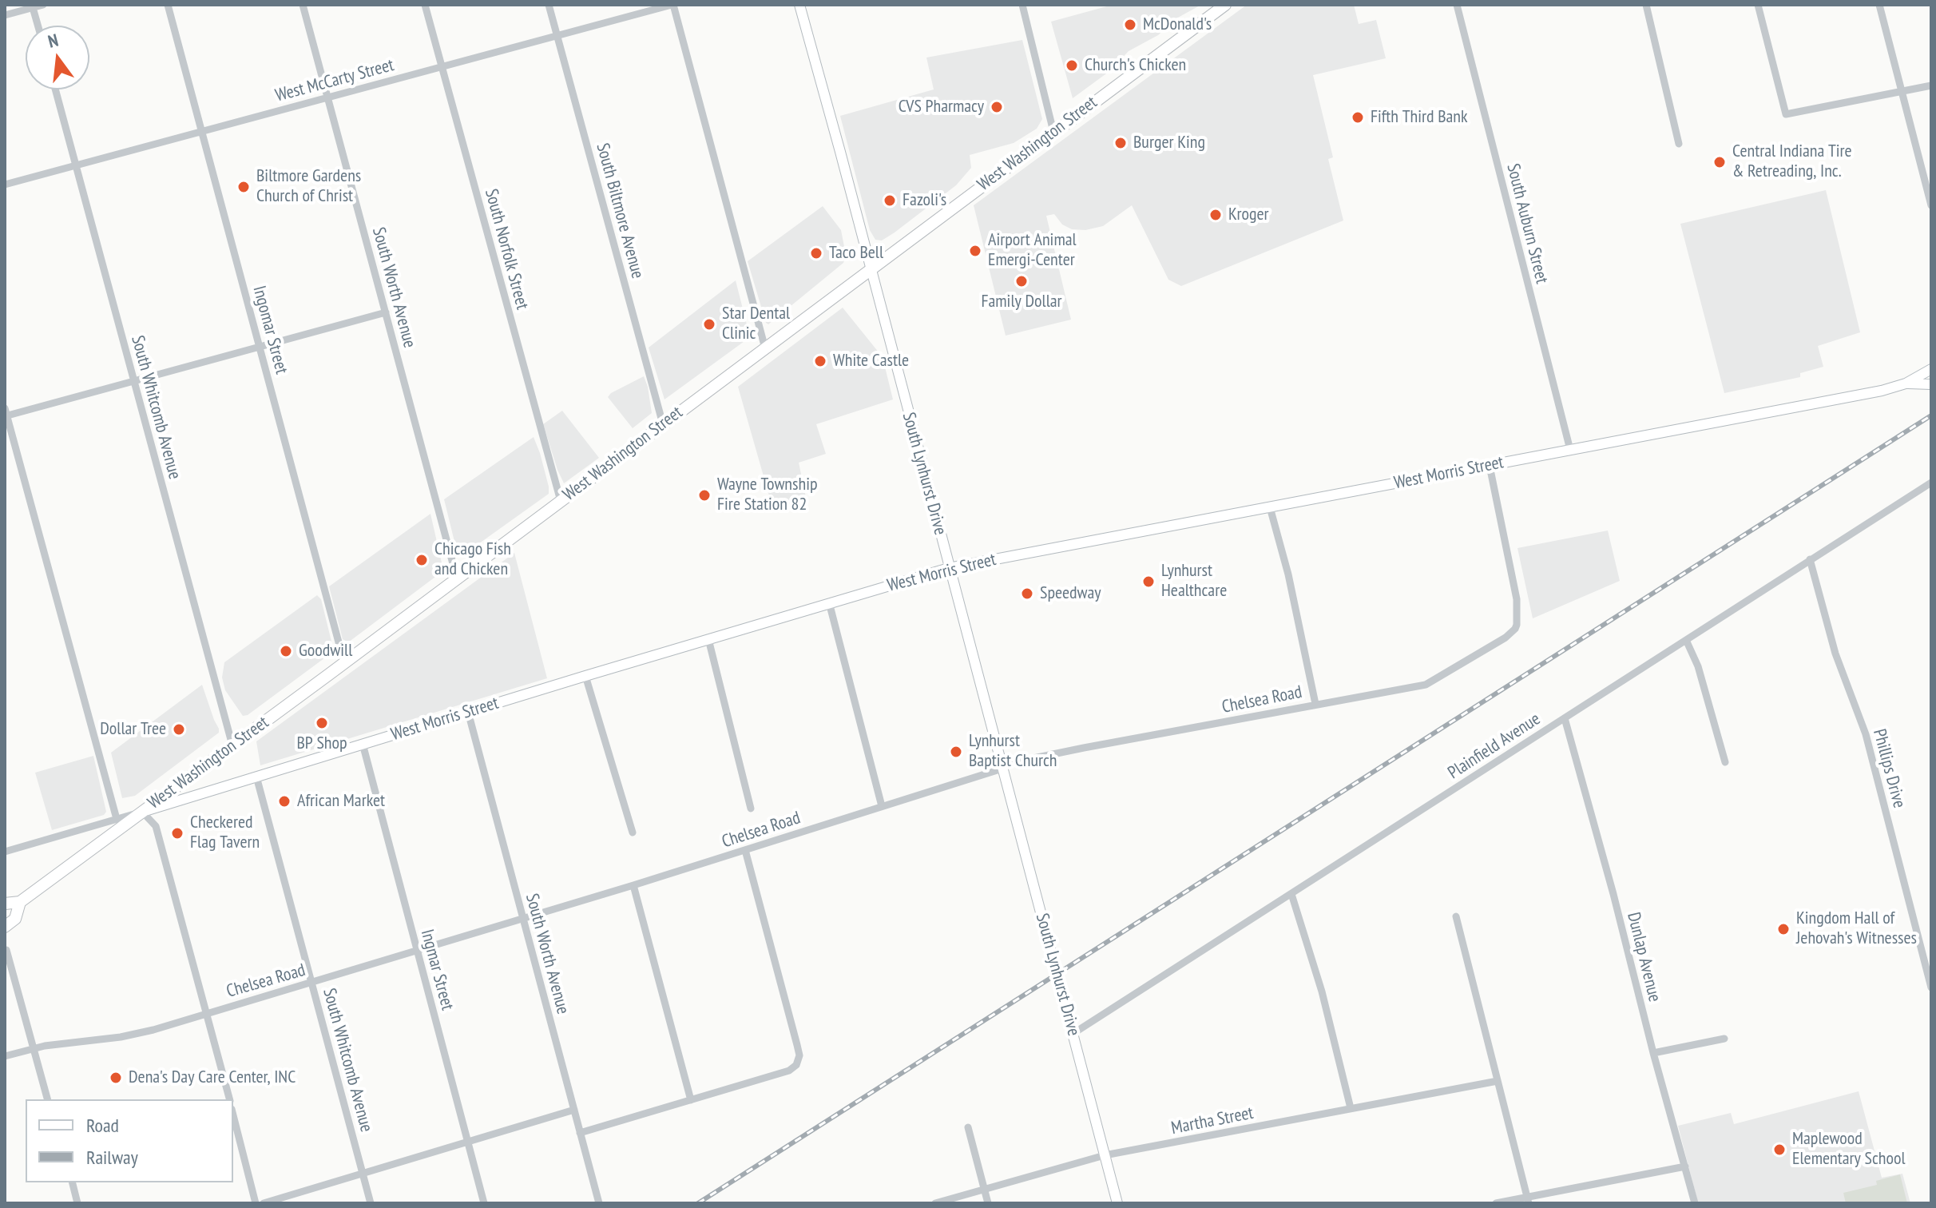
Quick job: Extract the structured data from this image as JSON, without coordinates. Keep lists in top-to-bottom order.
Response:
{
  "streets": {
    "main road": ["West Washington Street", "West Morris Street", "South Lynhurst Drive"],
    "street": [
      "West McCarty Street",
      "South Biltmore Avenue",
      "South Auburn Street",
      "South Norfolk Street",
      "South Worth Avenue",
      "Ingomar Street",
      "South Whitcomb Avenue",
      "Chelsea Road",
      "Plainfield Avenue",
      "Phillips Drive",
      "Dunlap Avenue",
      "Ingmar Street",
      "Martha Street"
    ]
  },
  "crossings": [
    ["West McCarty Street", "South Biltmore Avenue"],
    ["West McCarty Street", "South Norfolk Street"],
    ["West McCarty Street", "South Worth Avenue"],
    ["West McCarty Street", "Ingomar Street"],
    ["West McCarty Street", "South Whitcomb Avenue"],
    ["West Washington Street", "South Biltmore Avenue"],
    ["West Washington Street", "South Norfolk Street"],
    ["West Washington Street", "South Worth Avenue"],
    ["West Washington Street", "Ingomar Street"],
    ["West Washington Street", "South Whitcomb Avenue"],
    ["West Washington Street", "West Morris Street"],
    ["West Washington Street", "South Lynhurst Drive"],
    ["South Auburn Street", "West Morris Street"],
    ["South Worth Avenue", "West Morris Street"],
    ["South Worth Avenue", "Chelsea Road"],
    ["South Whitcomb Avenue", "West Morris Street"],
    ["South Whitcomb Avenue", "Chelsea Road"],
    ["West Morris Street", "South Lynhurst Drive"],
    ["West Morris Street", "Chelsea Road"],
    ["West Morris Street", "Ingmar Street"],
    ["South Lynhurst Drive", "Chelsea Road"],
    ["South Lynhurst Drive", "Plainfield Avenue"],
    ["South Lynhurst Drive", "Martha Street"],
    ["Chelsea Road", "Ingmar Street"],
    ["Plainfield Avenue", "Phillips Drive"],
    ["Plainfield Avenue", "Dunlap Avenue"]
  ],
  "places": [
    "McDonald's",
    "Church's Chicken",
    "CVS Pharmacy",
    "Fifth Third Bank",
    "Burger King",
    "Central Indiana Tire & Retreading, Inc.",
    "Biltmore Gardens Church of Christ",
    "Fazoli's",
    "Kroger",
    "Airport Animal Emergi-Center",
    "Taco Bell",
    "Family Dollar",
    "Star Dental Clinic",
    "White Castle",
    "Wayne Township Fire Station 82",
    "Chicago Fish and Chicken",
    "Lynhurst Healthcare",
    "Speedway",
    "Goodwill",
    "BP Shop",
    "Dollar Tree",
    "Lynhurst Baptist Church",
    "African Market",
    "Checkered Flag Tavern",
    "Kingdom Hall of Jehovah's Witnesses",
    "Dena's Day Care Center, INC",
    "Maplewood Elementary School"
  ],
  "legend": ["Road", "Railway"],
  "north": "top"
}
